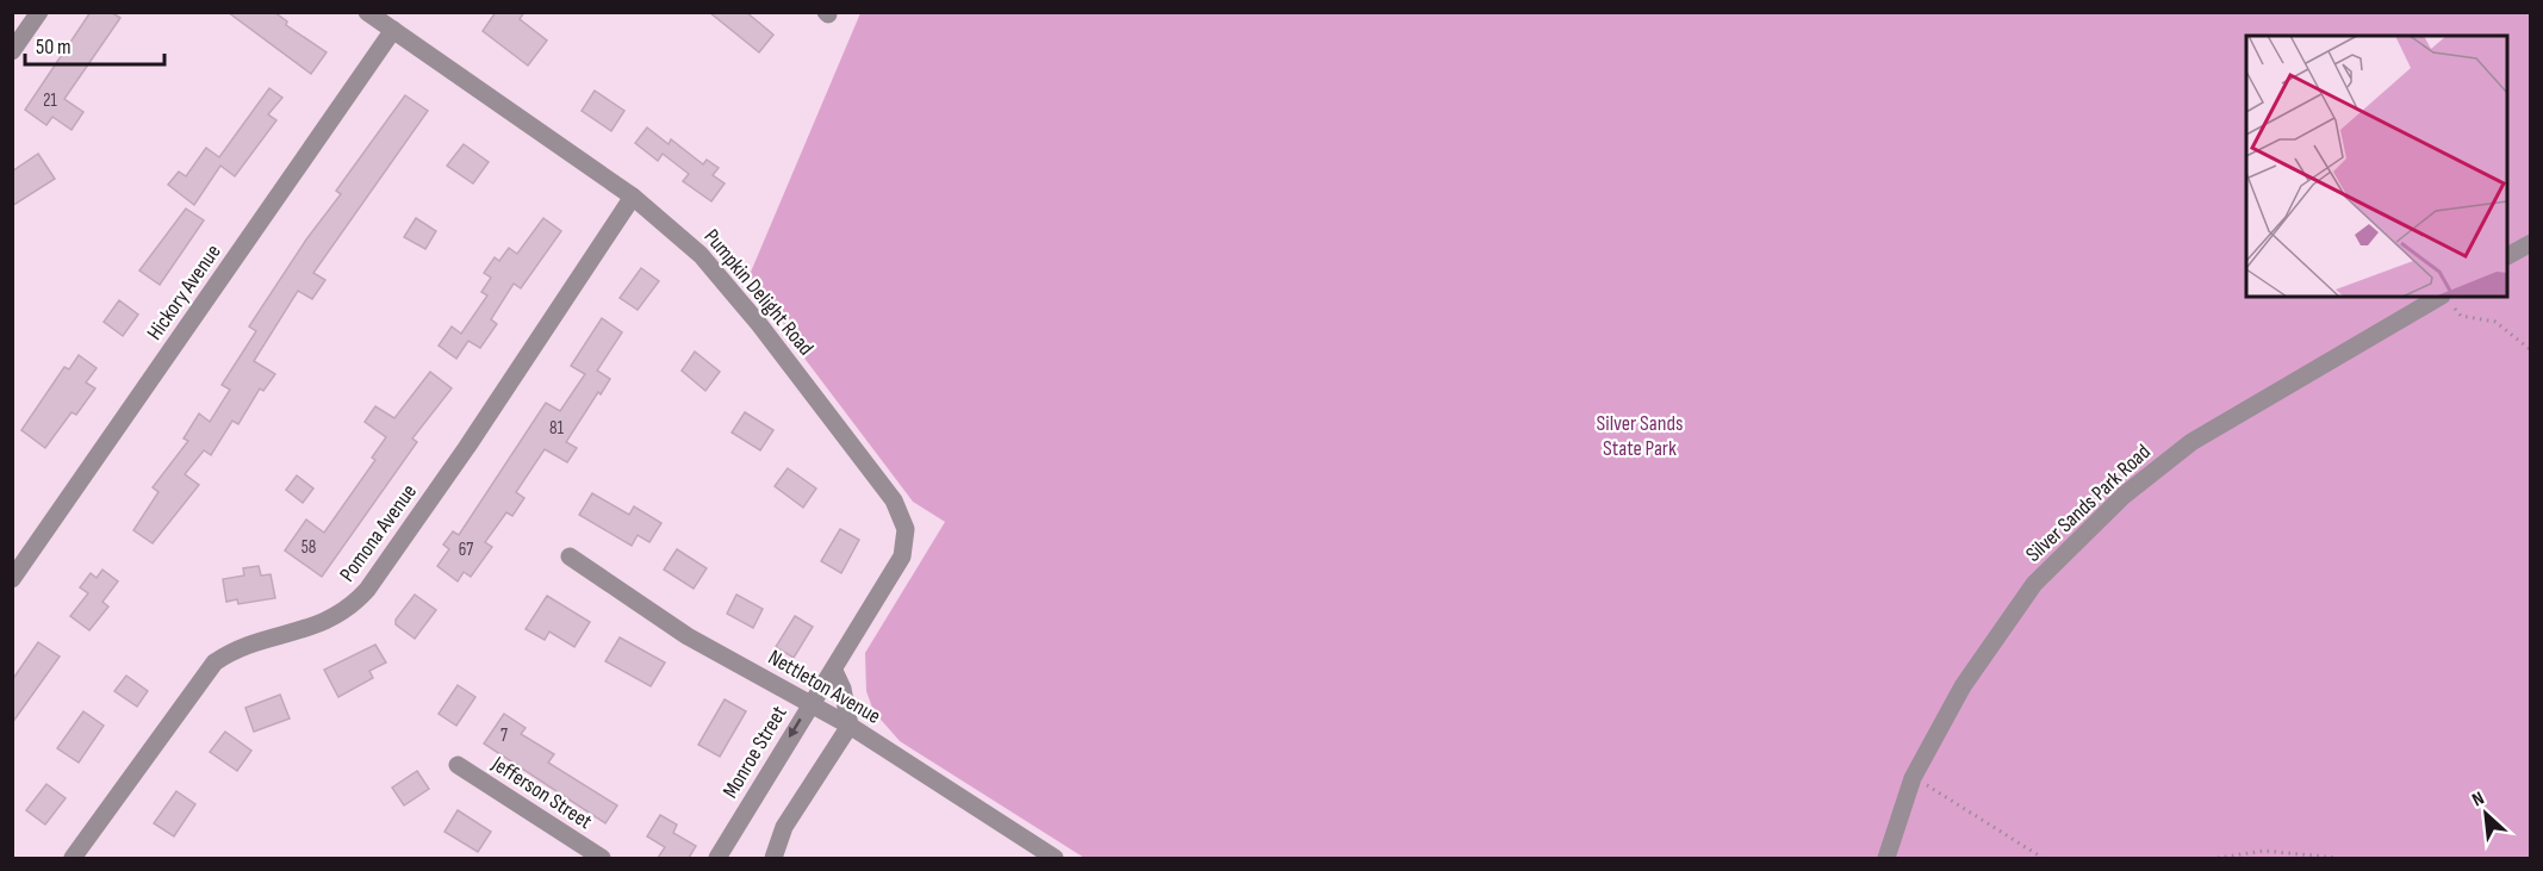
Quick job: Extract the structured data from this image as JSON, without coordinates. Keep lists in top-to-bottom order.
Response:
{
  "streets": {
    "street": [
      "Hickory Avenue",
      "Pumpkin Delight Road",
      "Silver Sands Park Road",
      "Pomona Avenue",
      "Nettleton Avenue",
      "Monroe Street",
      "Jefferson Street"
    ]
  },
  "crossings": [
    ["Hickory Avenue", "Pumpkin Delight Road"],
    ["Pumpkin Delight Road", "Pomona Avenue"],
    ["Pumpkin Delight Road", "Monroe Street"],
    ["Nettleton Avenue", "Monroe Street"]
  ],
  "parks": ["Silver Sands State Park"],
  "house_numbers": [
    "21",
    "81",
    "58",
    "67",
    "7"
  ],
  "scale_bar": "50 m",
  "north": "top left"
}
